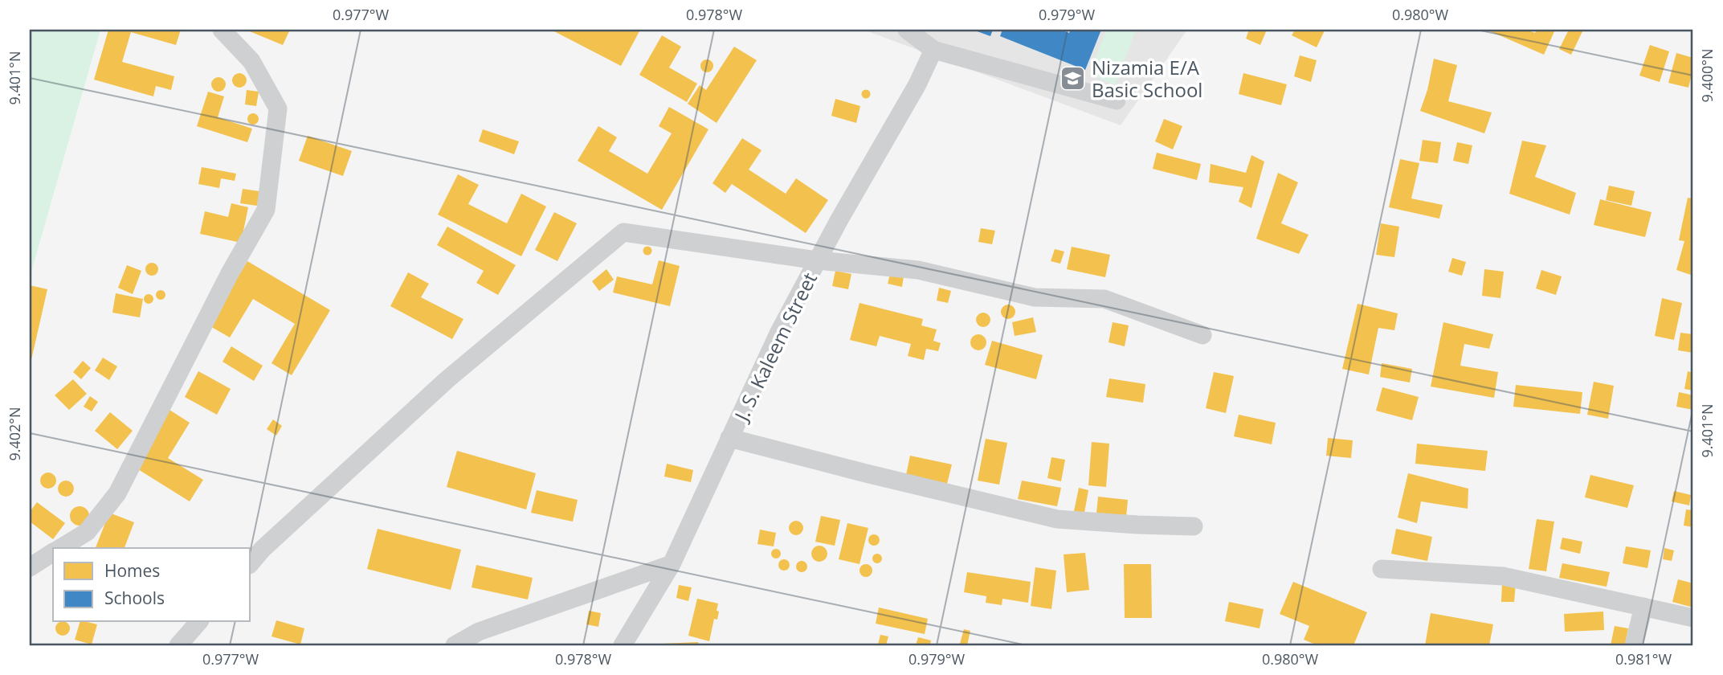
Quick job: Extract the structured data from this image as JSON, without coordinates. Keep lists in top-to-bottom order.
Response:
{
  "streets": {
    "street": ["J. S. Kaleem Street"]
  },
  "places": {
    "school or university": ["Nizamia E/A Basic School"]
  },
  "legend": ["Homes", "Schools"],
  "coordinates": [
    "0.977°W",
    "0.978°W",
    "0.979°W",
    "0.980°W",
    "9.400°N",
    "9.401°N",
    "9.402°N",
    "0.981°W"
  ]
}
